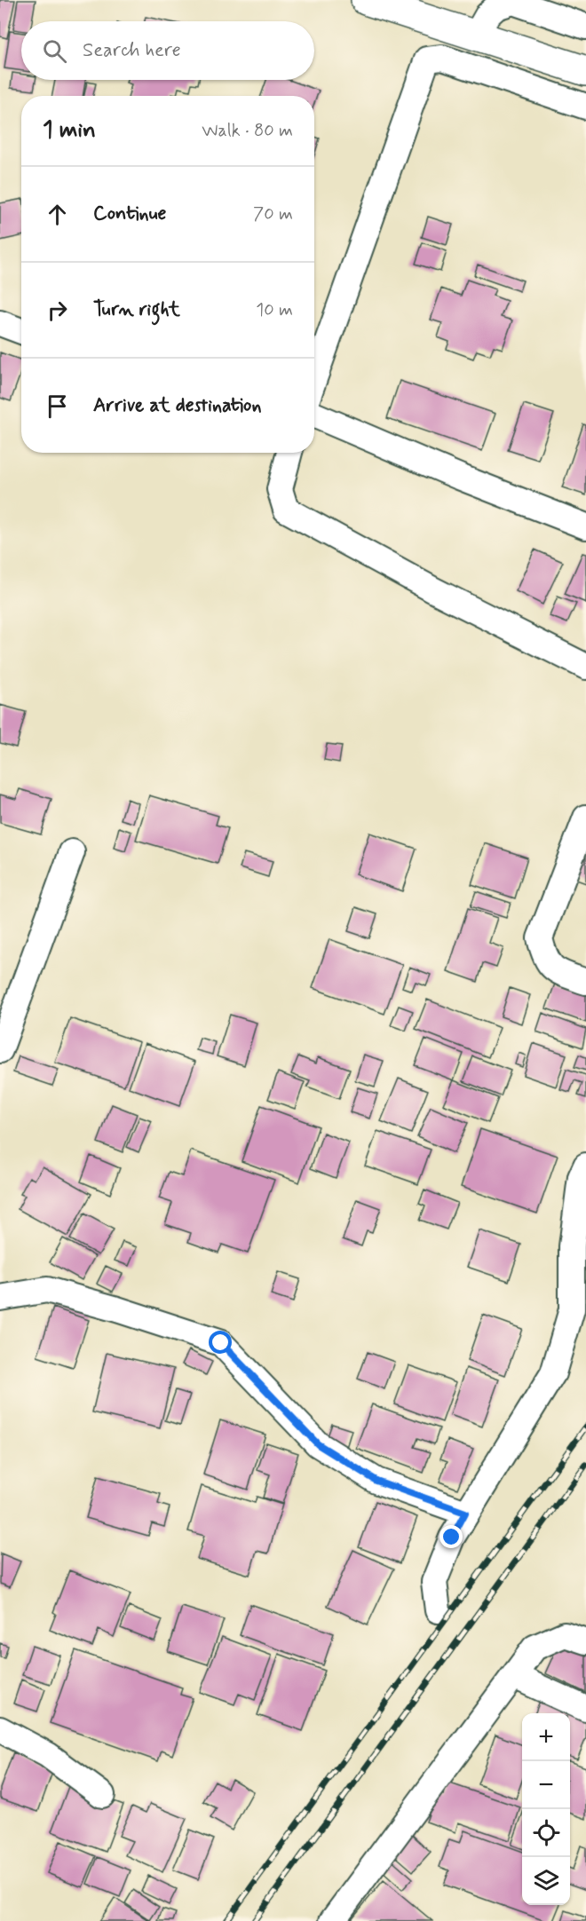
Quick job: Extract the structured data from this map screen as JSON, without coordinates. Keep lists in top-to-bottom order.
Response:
{
  "page": {
    "search": "Search here",
    "heading": ["1 min", "Walk · 80 m"],
    "list": [
      ["Continue", "70 m"],
      ["Turn right", "10 m"],
      "Arrive at destination"
    ],
    "map_buttons": ["+", "−"]
  }
}
